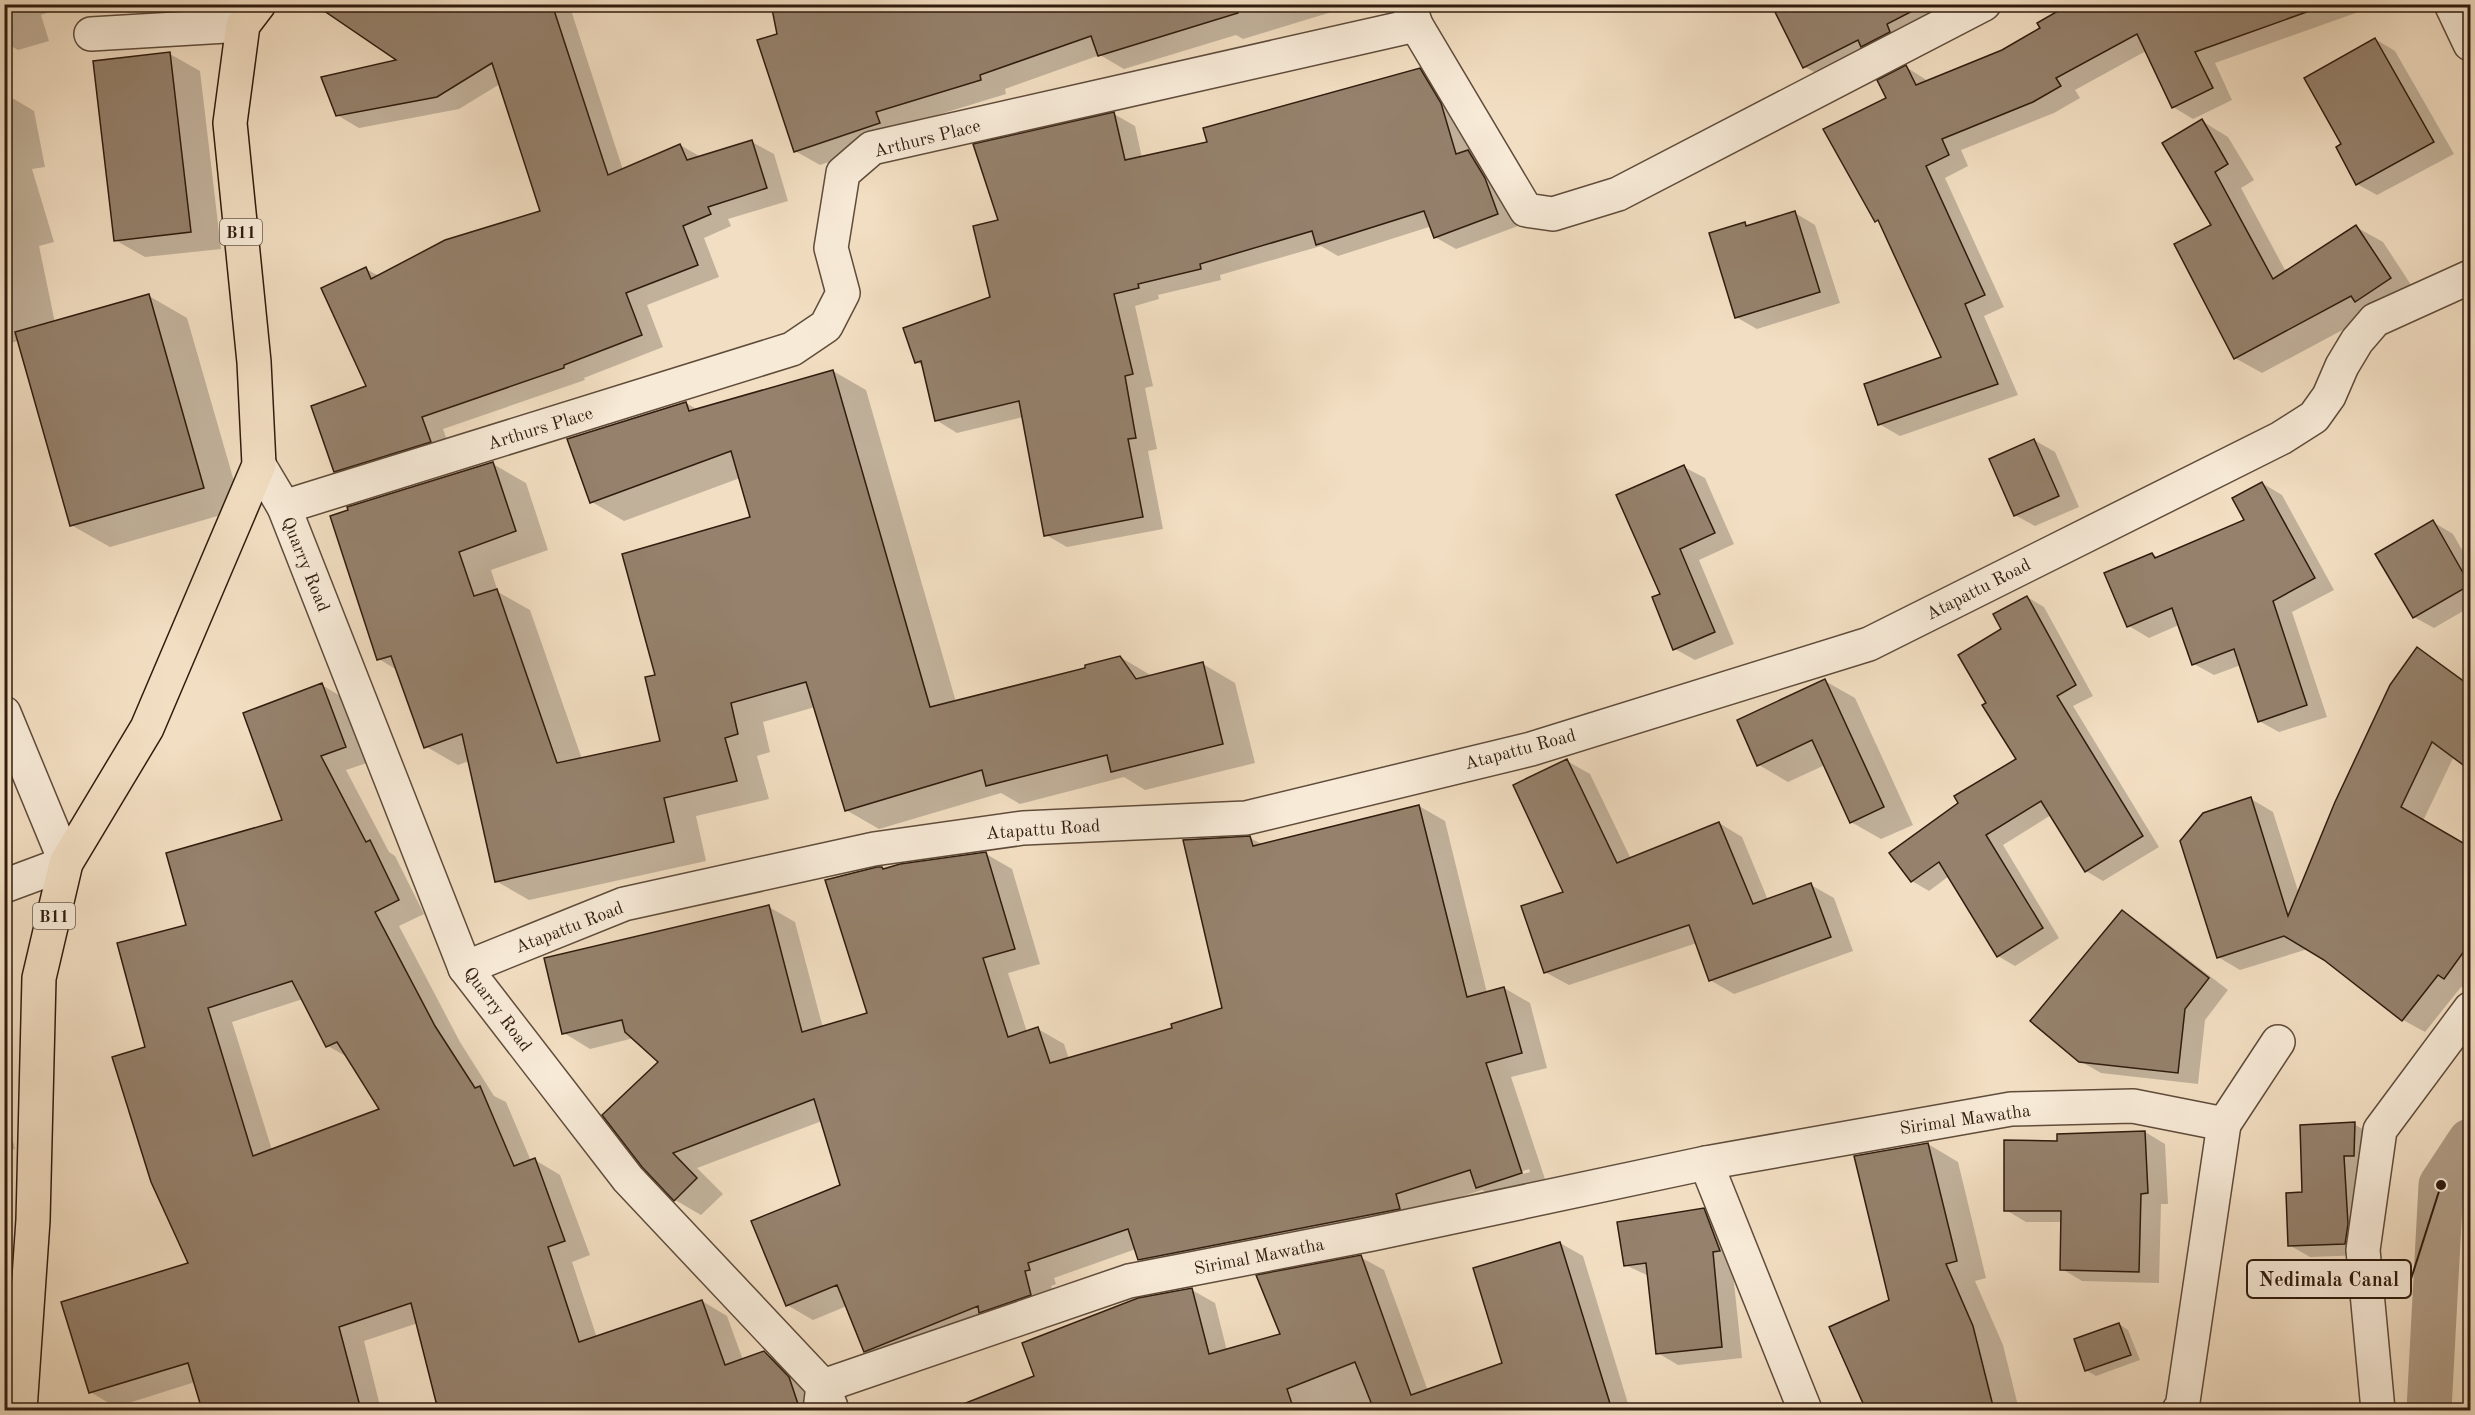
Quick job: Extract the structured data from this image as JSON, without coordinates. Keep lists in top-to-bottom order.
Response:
{
  "streets": {
    "main road": ["B11"],
    "street": [
      "Arthurs Place",
      "Quarry Road",
      "Atapattu Road",
      "Sirimal Mawatha"
    ]
  },
  "crossings": [
    ["Arthurs Place", "Quarry Road"],
    ["B11", "Quarry Road"],
    ["Quarry Road", "Atapattu Road"],
    ["Quarry Road", "Sirimal Mawatha"]
  ],
  "places": ["Nedimala Canal"]
}
